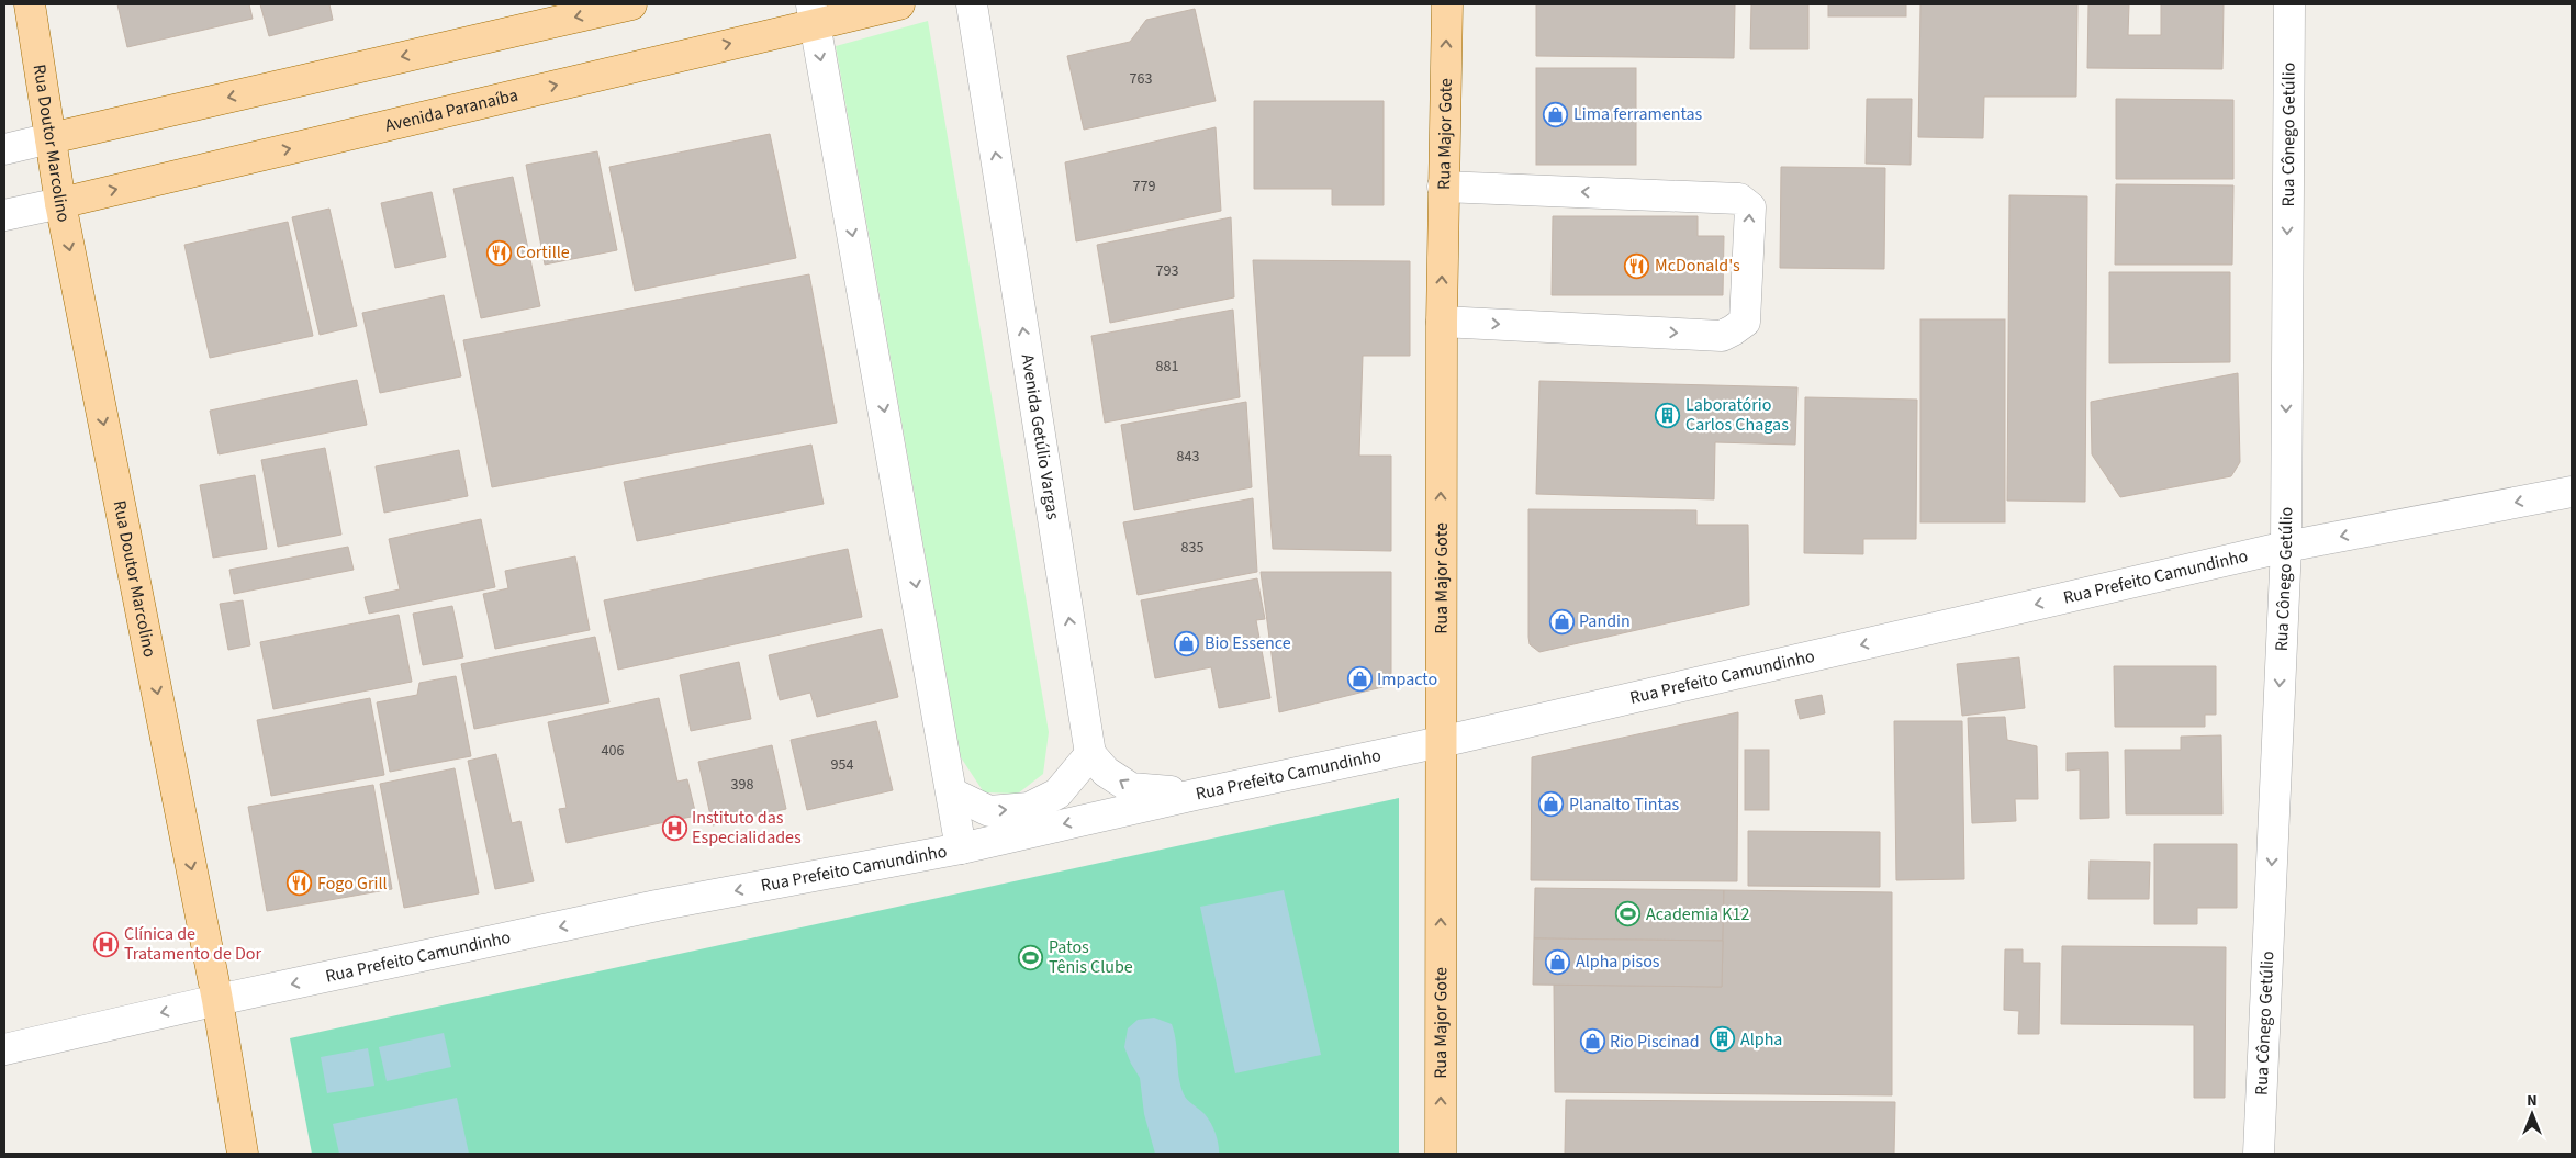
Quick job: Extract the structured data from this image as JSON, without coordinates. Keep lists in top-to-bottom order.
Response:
{
  "streets": {
    "main road": ["Avenida Paranaíba", "Rua Major Gote", "Rua Doutor Marcolino"],
    "street": ["Rua Cônego Getúlio", "Avenida Getúlio Vargas", "Rua Prefeito Camundinho"]
  },
  "crossings": [
    ["Avenida Paranaíba", "Rua Doutor Marcolino"],
    ["Rua Major Gote", "Rua Prefeito Camundinho"],
    ["Rua Cônego Getúlio", "Rua Prefeito Camundinho"],
    ["Rua Doutor Marcolino", "Rua Prefeito Camundinho"]
  ],
  "one_way": [
    "Rua Major Gote",
    "Rua Cônego Getúlio",
    "Rua Doutor Marcolino",
    "Rua Prefeito Camundinho"
  ],
  "places": {
    "shop": [
      "Lima ferramentas",
      "Pandin",
      "Bio Essence",
      "Impacto",
      "Planalto Tintas",
      "Alpha pisos",
      "Rio Piscinad"
    ],
    "restaurant": ["Cortille", "McDonald's", "Fogo Grill"],
    "building": ["Laboratório Carlos Chagas", "Alpha"],
    "hospital": ["Instituto das Especialidades", "Clínica de Tratamento de Dor"],
    "sports": ["Academia K12", "Patos Tênis Clube"]
  },
  "house_numbers": [
    "763",
    "779",
    "793",
    "881",
    "843",
    "835",
    "406",
    "954",
    "398"
  ],
  "north": "top"
}
